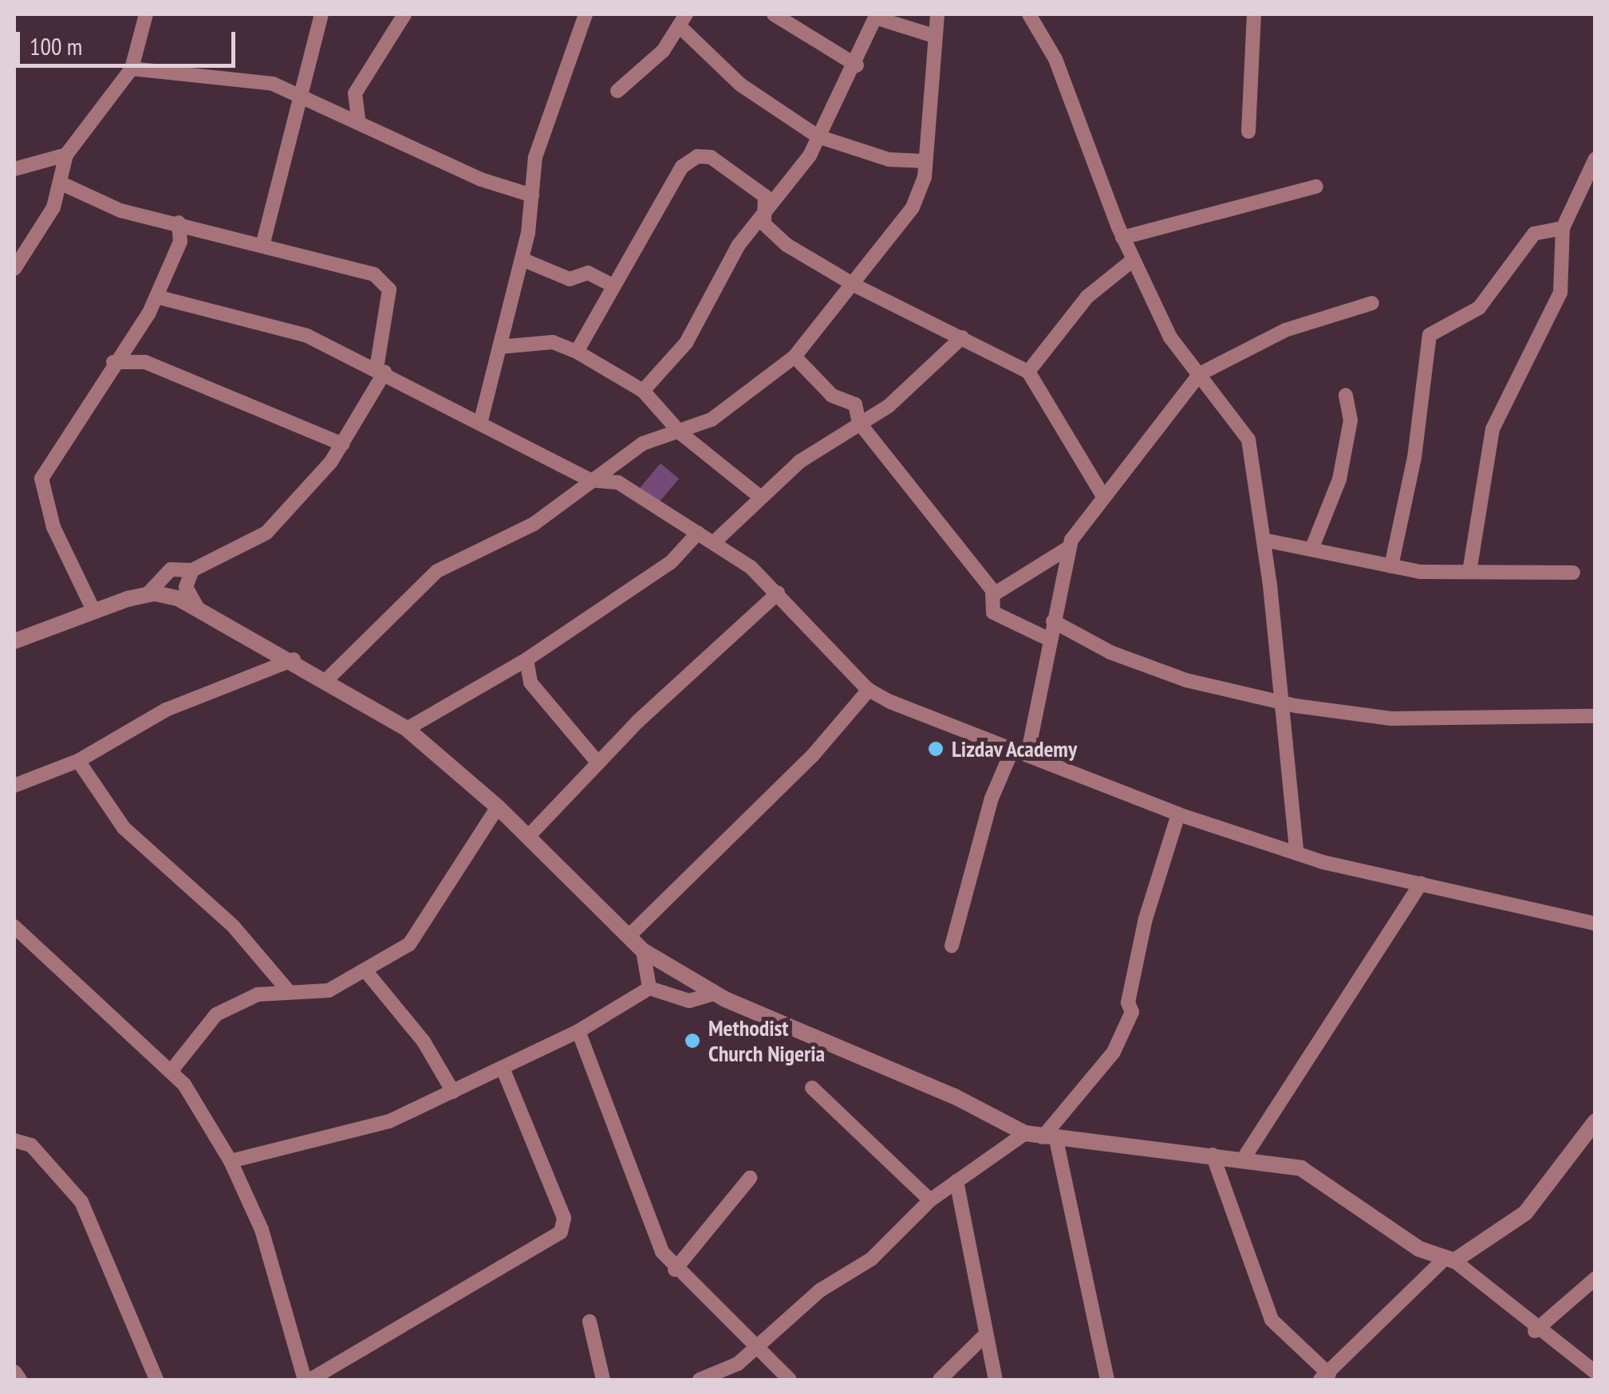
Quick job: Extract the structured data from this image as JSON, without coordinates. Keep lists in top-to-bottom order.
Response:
{
  "places": ["Lizdav Academy", "Methodist Church Nigeria"],
  "scale_bar": "100 m"
}
